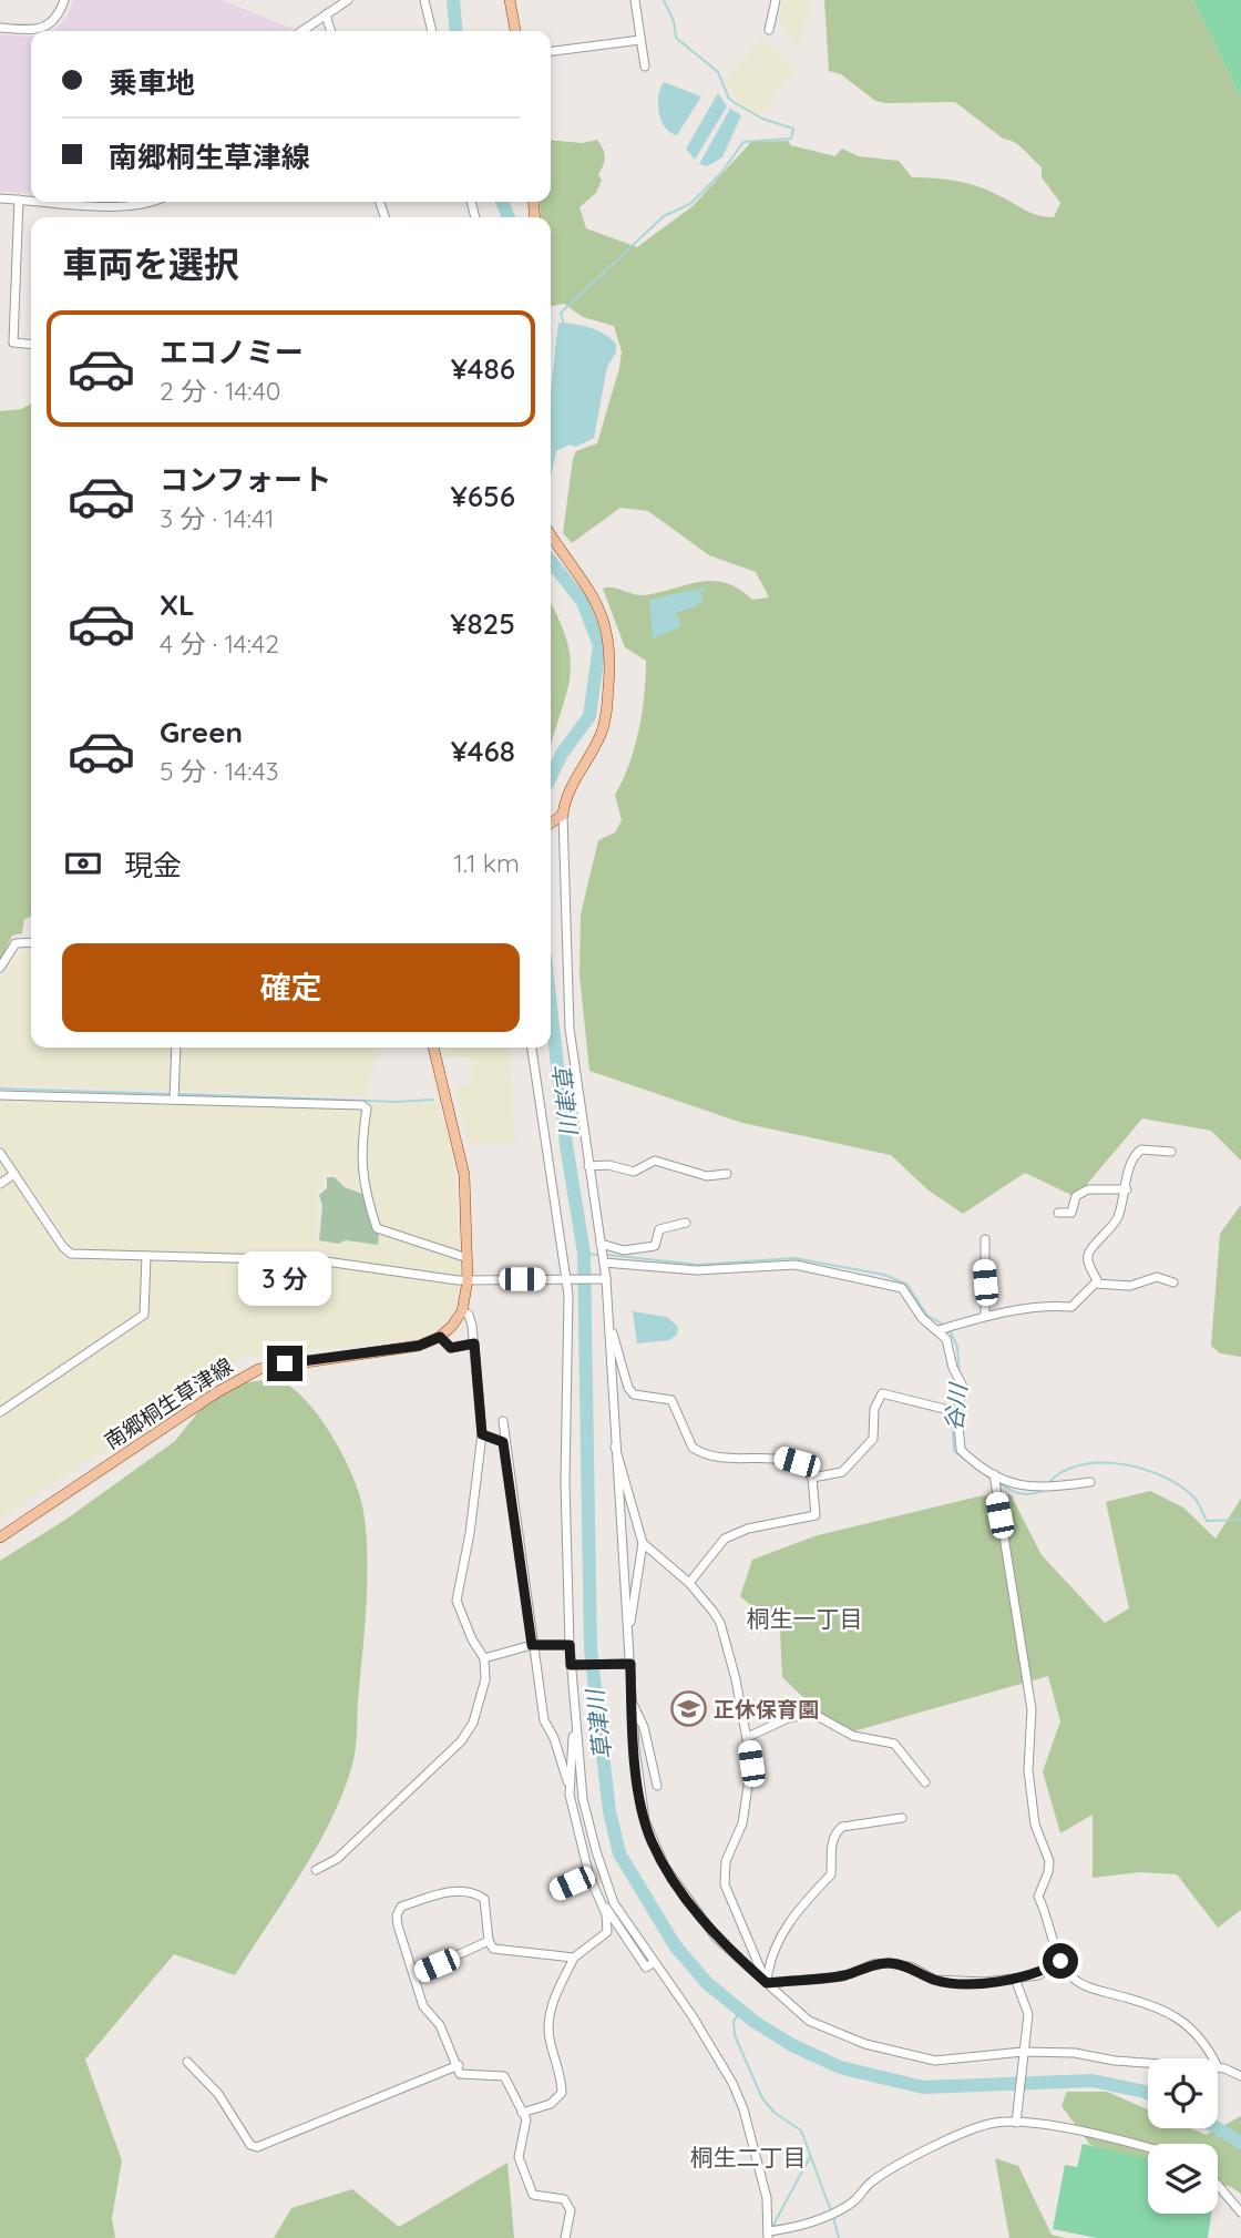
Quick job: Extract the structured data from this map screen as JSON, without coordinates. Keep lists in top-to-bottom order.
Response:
{
  "streets": {
    "main road": ["南郷桐生草津線"]
  },
  "districts": ["桐生一丁目", "桐生二丁目"],
  "water": ["草津川", "谷川"],
  "places": {
    "school or university": ["正休保育園"]
  },
  "page": {
    "banner": ["乗車地", "南郷桐生草津線"],
    "heading": "車両を選択",
    "list": [
      {
        "name": "エコノミー",
        "note": "2 分 · 14:40",
        "value": "¥486"
      },
      {
        "name": "コンフォート",
        "note": "3 分 · 14:41",
        "value": "¥656"
      },
      {
        "name": "XL",
        "note": "4 分 · 14:42",
        "value": "¥825"
      },
      {
        "name": "Green",
        "note": "5 分 · 14:43",
        "value": "¥468"
      }
    ],
    "pay": ["現金", "1.1 km"],
    "buttons": "確定",
    "bubble": "3 分"
  }
}
